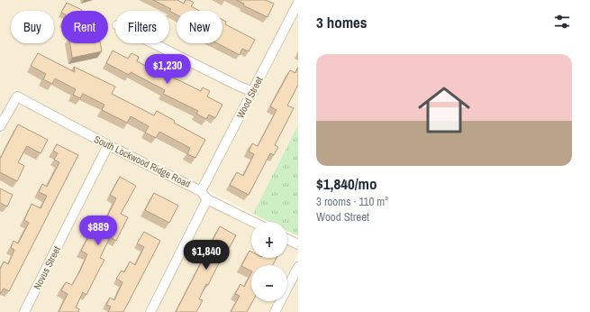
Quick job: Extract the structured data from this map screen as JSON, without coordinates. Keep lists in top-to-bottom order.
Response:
{
  "streets": {
    "street": ["Wood Street", "South Lockwood Ridge Road", "Novus Street"]
  },
  "crossings": [
    ["Wood Street", "South Lockwood Ridge Road"],
    ["South Lockwood Ridge Road", "Novus Street"]
  ],
  "page": {
    "heading": "3 homes",
    "chip": [
      "Buy",
      "Rent",
      "Filters",
      "New"
    ],
    "list": [
      {
        "name": "$1,840/mo",
        "note": "3 rooms · 110 m² · Wood Street"
      }
    ],
    "price": ["$1,230", "$889", "$1,840"],
    "map_buttons": ["+", "−"]
  }
}
